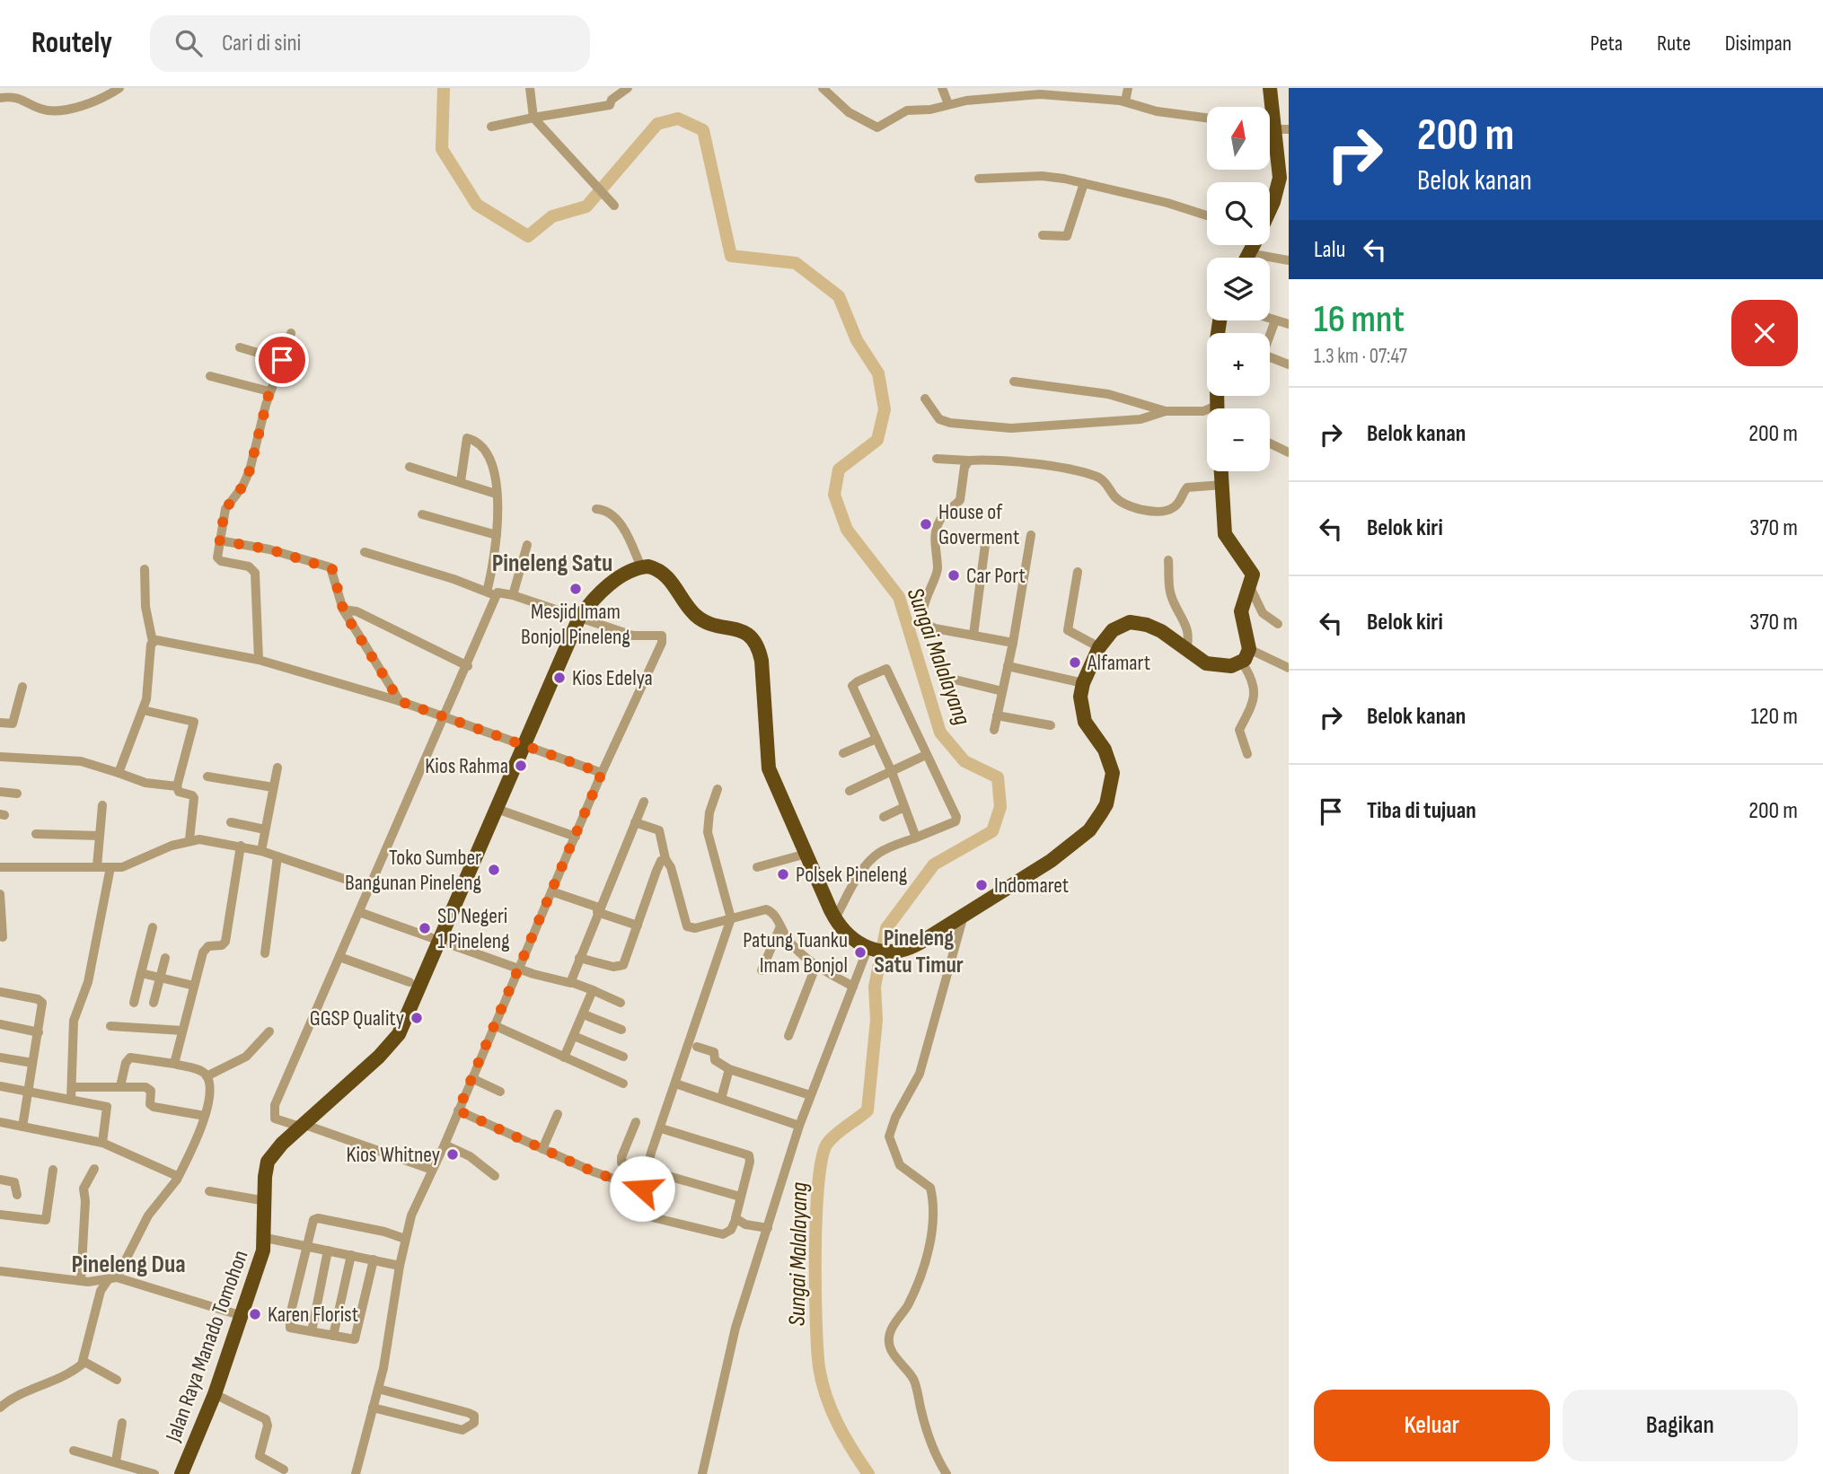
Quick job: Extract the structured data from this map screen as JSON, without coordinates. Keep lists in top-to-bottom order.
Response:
{
  "streets": {
    "highway": ["Jalan Raya Manado Tomohon"]
  },
  "districts": ["Pineleng Satu", "Pineleng Satu Timur", "Pineleng Dua"],
  "water": ["Sungai Malalayang"],
  "places": [
    "House of Goverment",
    "Car Port",
    "Mesjid Imam Bonjol Pineleng",
    "Alfamart",
    "Kios Edelya",
    "Kios Rahma",
    "Toko Sumber Bangunan Pineleng",
    "Polsek Pineleng",
    "Indomaret",
    "SD Negeri 1 Pineleng",
    "Patung Tuanku Imam Bonjol",
    "GGSP Quality",
    "Kios Whitney",
    "Karen Florist"
  ],
  "north": "top",
  "page": {
    "header": "Routely",
    "search": "Cari di sini",
    "nav": ["Peta", "Rute", "Disimpan"],
    "turn": ["200 m", "Belok kanan"],
    "map_buttons": ["+", "−"],
    "then": "Lalu",
    "heading": ["16 mnt", "1.3 km · 07:47"],
    "list": [
      {
        "name": "Belok kanan",
        "value": "200 m"
      },
      {
        "name": "Belok kiri",
        "value": "370 m"
      },
      {
        "name": "Belok kiri",
        "value": "370 m"
      },
      {
        "name": "Belok kanan",
        "value": "120 m"
      },
      {
        "name": "Tiba di tujuan",
        "value": "200 m"
      }
    ],
    "buttons": ["Keluar", "Bagikan"]
  }
}
